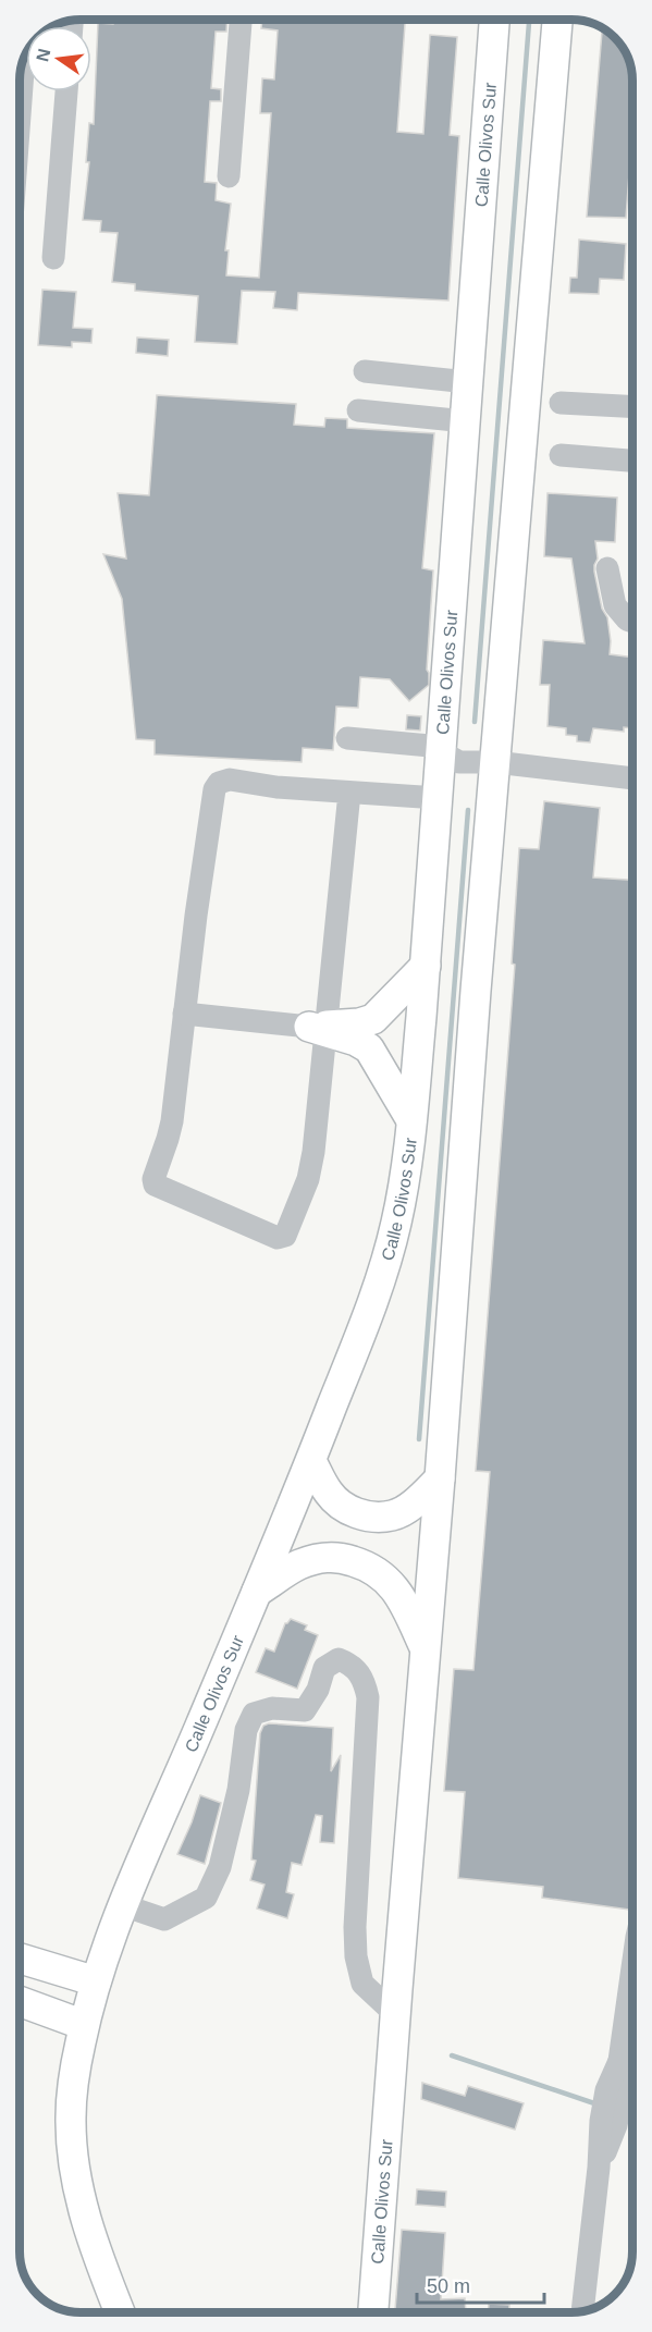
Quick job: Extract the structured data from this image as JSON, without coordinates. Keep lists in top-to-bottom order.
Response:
{
  "streets": {
    "main road": ["Calle Olivos Sur"]
  },
  "scale_bar": "50 m",
  "north": "left"
}
